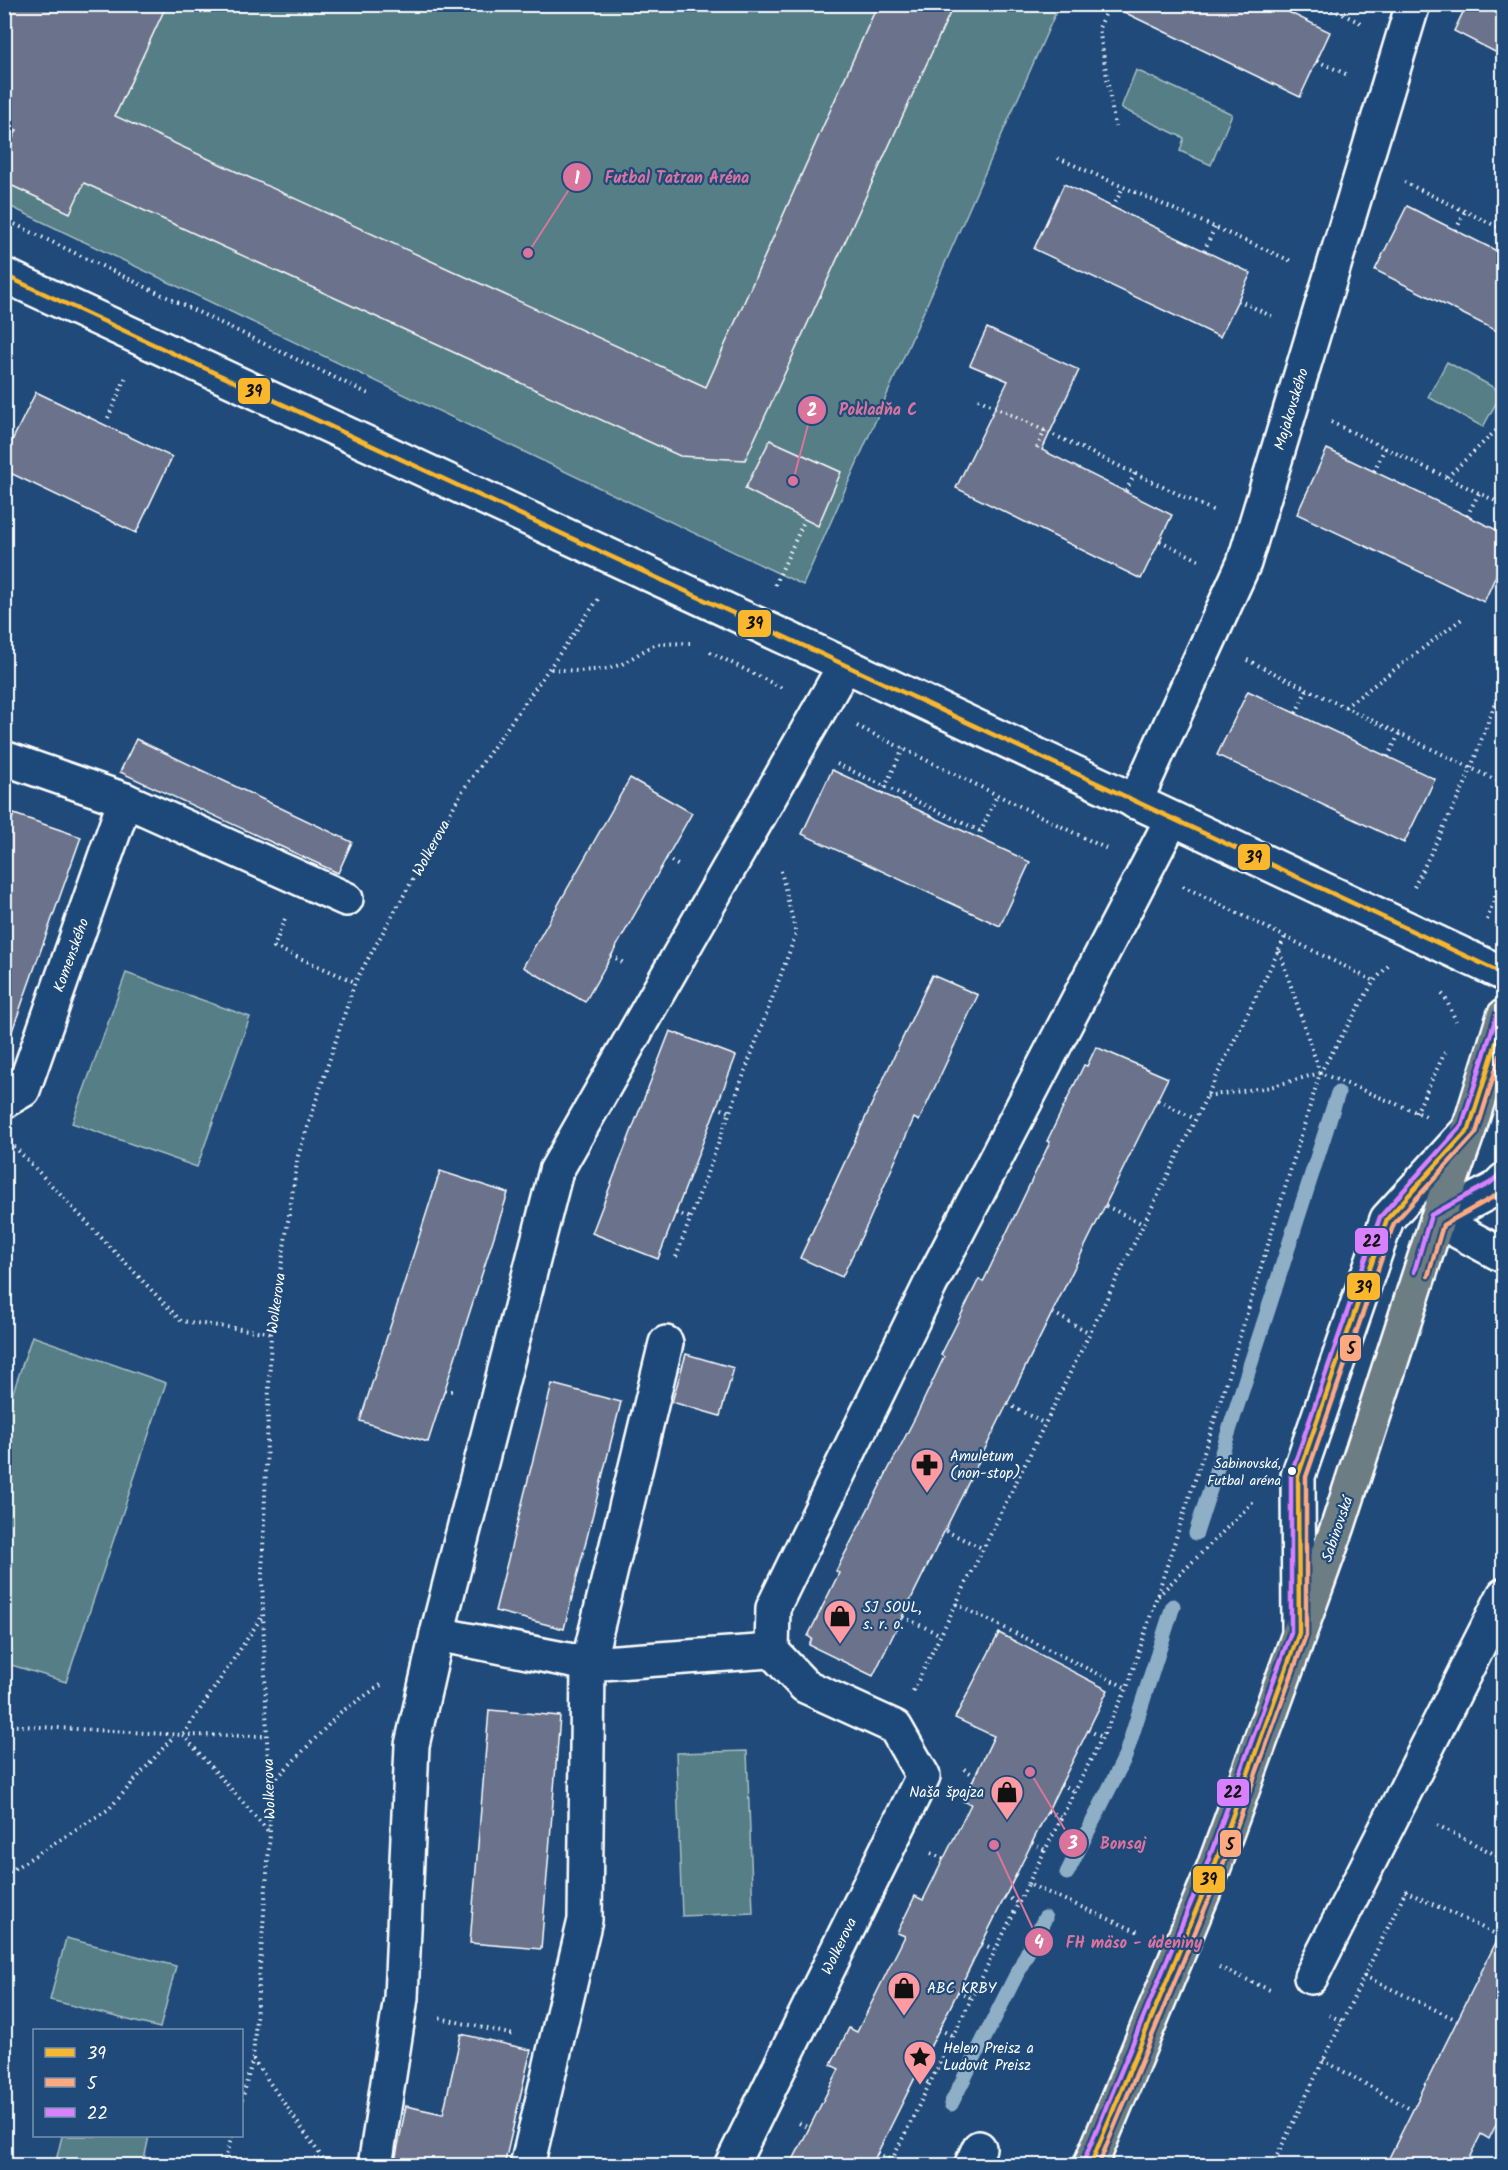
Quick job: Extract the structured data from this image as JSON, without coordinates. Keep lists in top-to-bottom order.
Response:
{
  "streets": {
    "main road": ["Sabinovská"],
    "street": ["Majakovského", "Wolkerova", "Komenského"]
  },
  "places": {
    "other": [
      "Futbal Tatran Aréna",
      "Pokladňa C",
      "Sabinovská, Futbal aréna",
      "Bonsaj",
      "FH mäso - údeniny"
    ],
    "pharmacy": ["Amuletum (non-stop)"],
    "shop": ["SJ SOUL, s. r. o.", "Naša špajza", "ABC KRBY"],
    "place": ["Helen Preisz a Ludovít Preisz"]
  },
  "lines": ["transit line 39", "transit line 22", "transit line 5"],
  "legend": ["39", "5", "22"]
}
